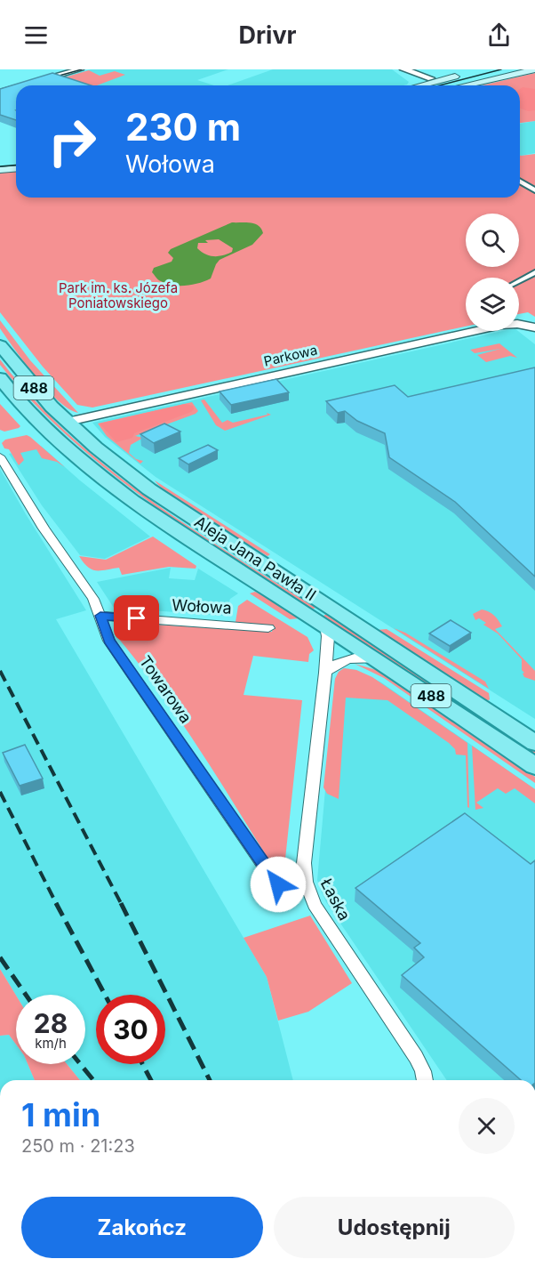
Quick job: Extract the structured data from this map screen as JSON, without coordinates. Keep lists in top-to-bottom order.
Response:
{
  "streets": {
    "main road": ["488", "Aleja Jana Pawła II"],
    "street": [
      "Parkowa",
      "Wołowa",
      "Towarowa",
      "Łaska"
    ]
  },
  "crossings": [
    ["Parkowa", "Aleja Jana Pawła II"],
    ["Aleja Jana Pawła II", "Łaska"],
    ["Wołowa", "Towarowa"],
    ["Towarowa", "Łaska"]
  ],
  "parks": ["Park im. ks. Józefa Poniatowskiego"],
  "page": {
    "header": "Drivr",
    "turn": ["230 m", "Wołowa"],
    "speed": "28 km/h",
    "limit": "30",
    "heading": ["1 min", "250 m · 21:23"],
    "buttons": ["Zakończ", "Udostępnij"]
  }
}
